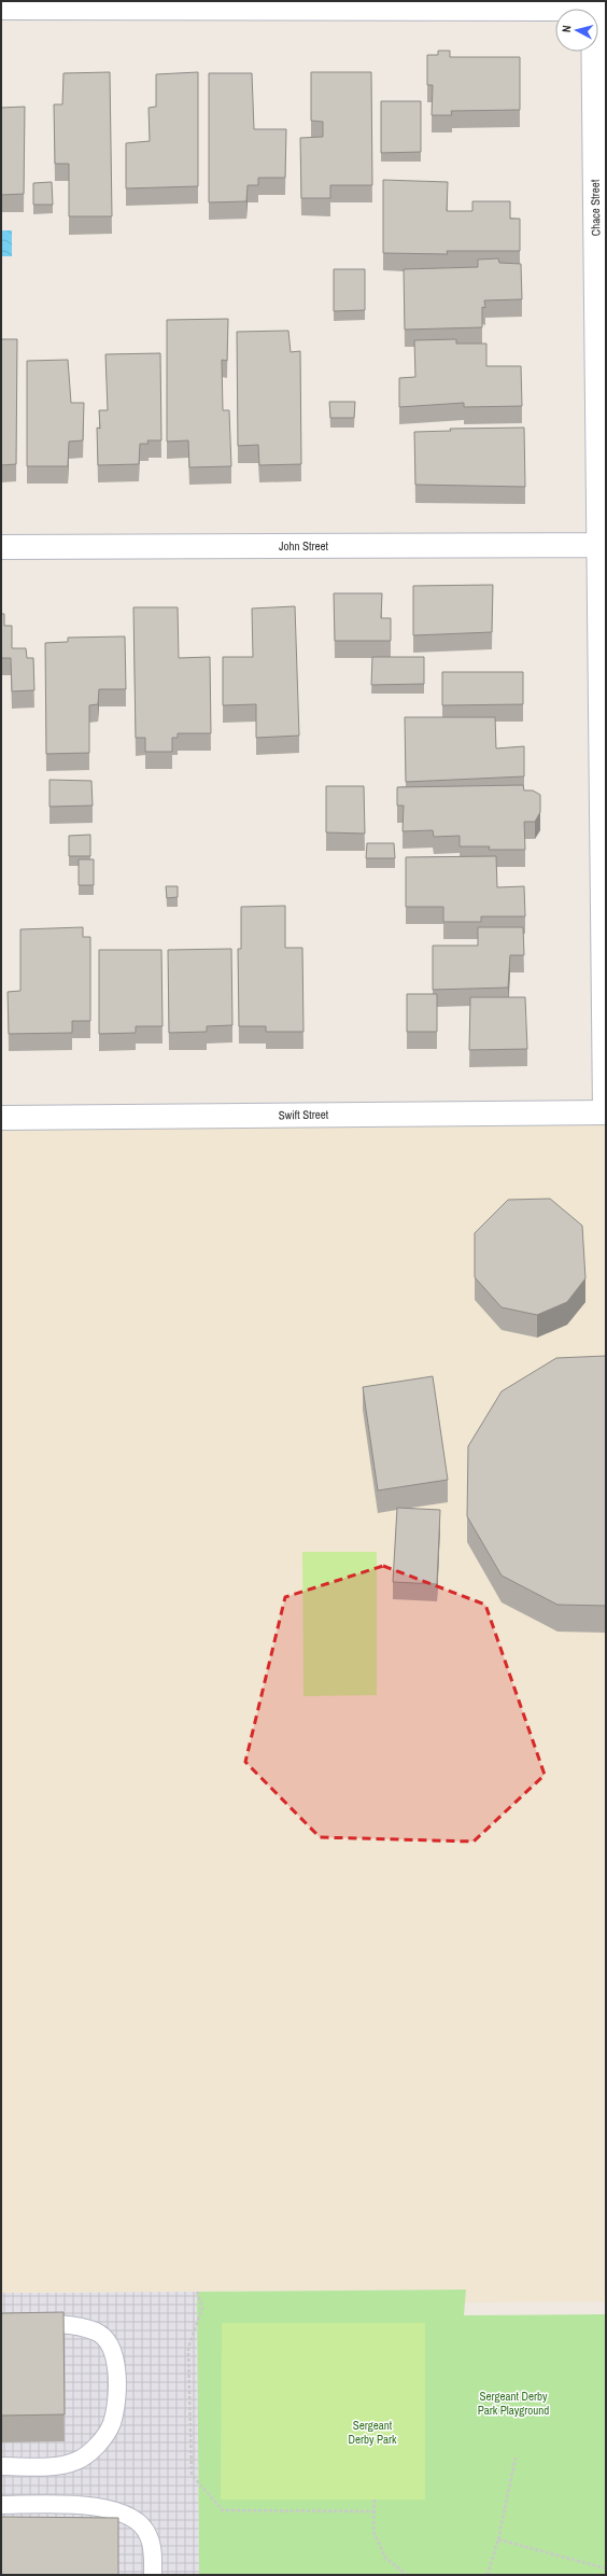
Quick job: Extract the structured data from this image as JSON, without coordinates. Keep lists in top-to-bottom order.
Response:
{
  "streets": {
    "street": ["Chace Street", "John Street", "Swift Street"]
  },
  "crossings": [
    ["Chace Street", "John Street"],
    ["Chace Street", "Swift Street"]
  ],
  "parks": ["Sergeant Derby Park Playground", "Sergeant Derby Park"],
  "north": "left"
}
